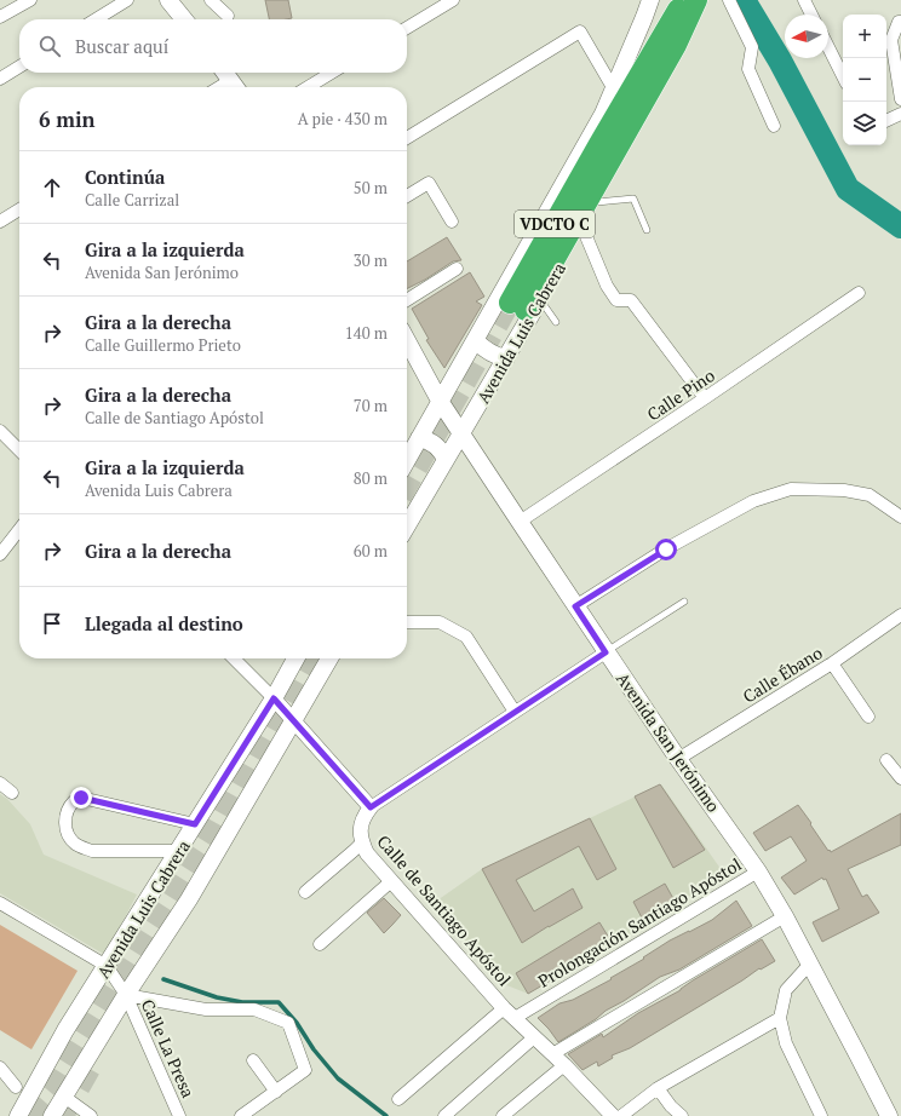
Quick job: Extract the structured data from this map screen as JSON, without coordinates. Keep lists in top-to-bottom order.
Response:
{
  "streets": {
    "highway": ["VDCTO C"],
    "main road": ["Avenida Luis Cabrera", "Avenida San Jerónimo"],
    "street": [
      "Calle Pino",
      "Calle Ébano",
      "Calle de Santiago Apóstol",
      "Prolongación Santiago Apóstol",
      "Calle La Presa"
    ]
  },
  "crossings": [
    ["VDCTO C", "Avenida Luis Cabrera"],
    ["Avenida Luis Cabrera", "Avenida San Jerónimo"],
    ["Avenida Luis Cabrera", "Calle La Presa"],
    ["Calle Pino", "Avenida San Jerónimo"],
    ["Calle Ébano", "Avenida San Jerónimo"],
    ["Avenida San Jerónimo", "Prolongación Santiago Apóstol"],
    ["Calle de Santiago Apóstol", "Prolongación Santiago Apóstol"]
  ],
  "north": "left",
  "page": {
    "map_buttons": ["+", "−"],
    "search": "Buscar aquí",
    "heading": ["6 min", "A pie · 430 m"],
    "list": [
      ["Continúa", "Calle Carrizal", "50 m"],
      ["Gira a la izquierda", "Avenida San Jerónimo", "30 m"],
      ["Gira a la derecha", "Calle Guillermo Prieto", "140 m"],
      ["Gira a la derecha", "Calle de Santiago Apóstol", "70 m"],
      ["Gira a la izquierda", "Avenida Luis Cabrera", "80 m"],
      ["Gira a la derecha", "60 m"],
      "Llegada al destino"
    ]
  }
}
